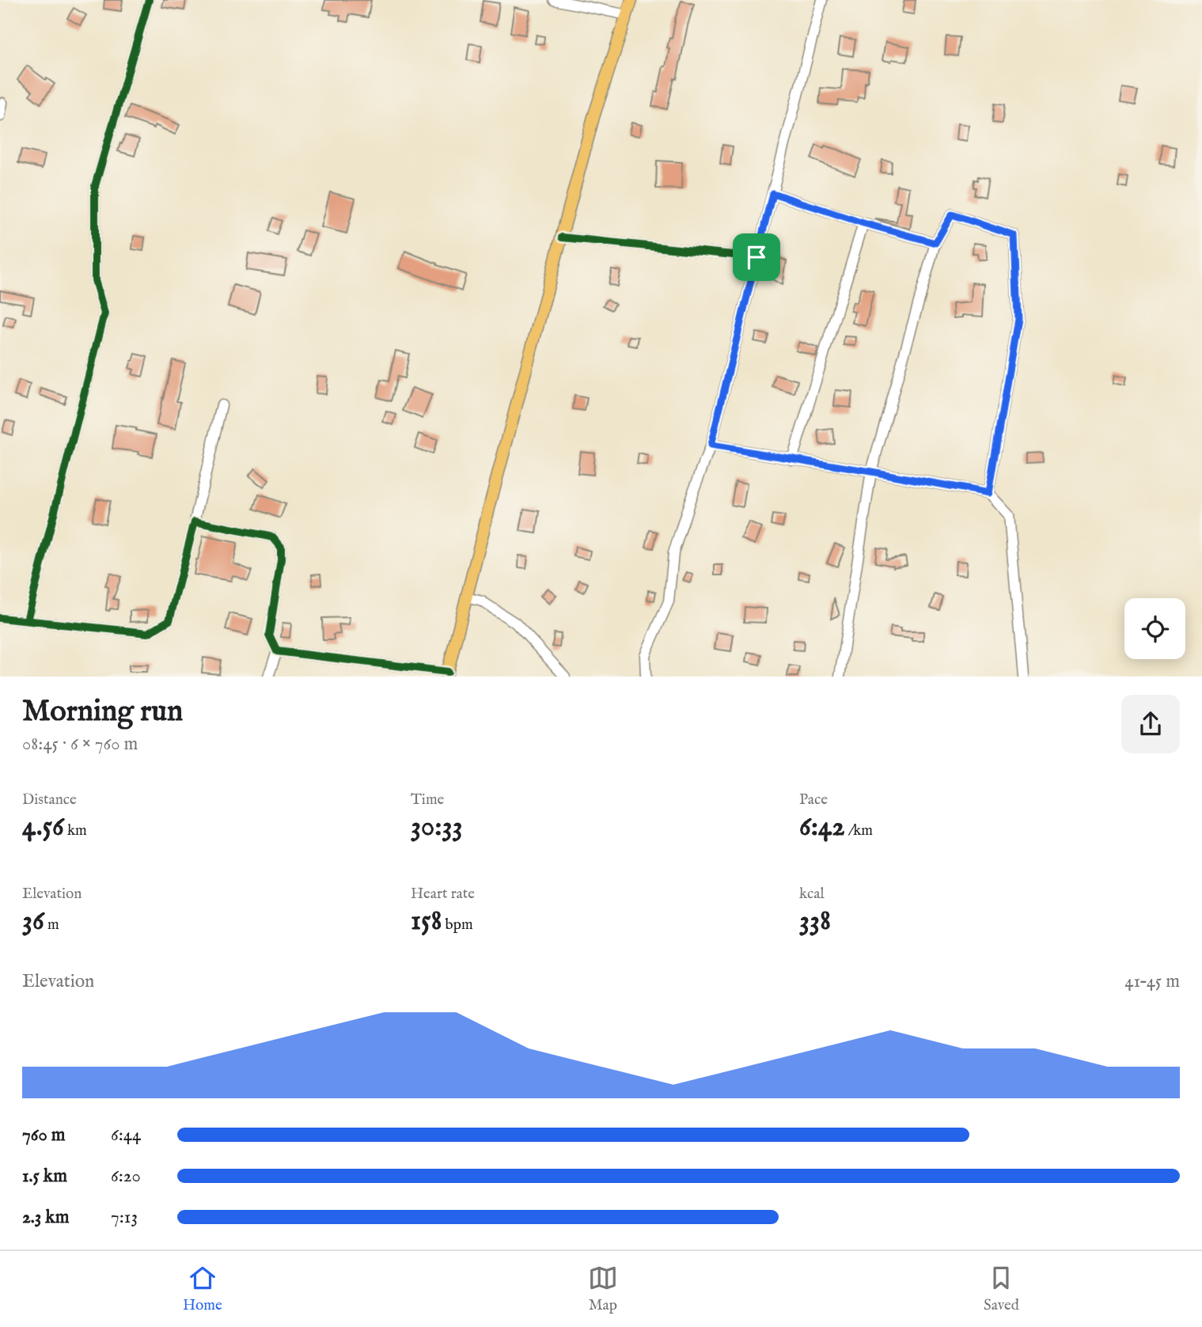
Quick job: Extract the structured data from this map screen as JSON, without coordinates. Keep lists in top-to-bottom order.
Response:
{
  "page": {
    "heading": ["Morning run", "08:45 · 6 × 760 m"],
    "stats": [
      ["Distance", "4.56 km"],
      ["Time", "30:33"],
      ["Pace", "6:42 /km"],
      ["Elevation", "36 m"],
      ["Heart rate", "158 bpm"],
      ["kcal", "338"]
    ],
    "chart": ["Elevation", "41–45 m"],
    "list": [
      {
        "name": "760 m",
        "note": "6:44"
      },
      {
        "name": "1.5 km",
        "note": "6:20"
      },
      {
        "name": "2.3 km",
        "note": "7:13"
      }
    ],
    "tabs": ["Home", "Map", "Saved"]
  }
}
